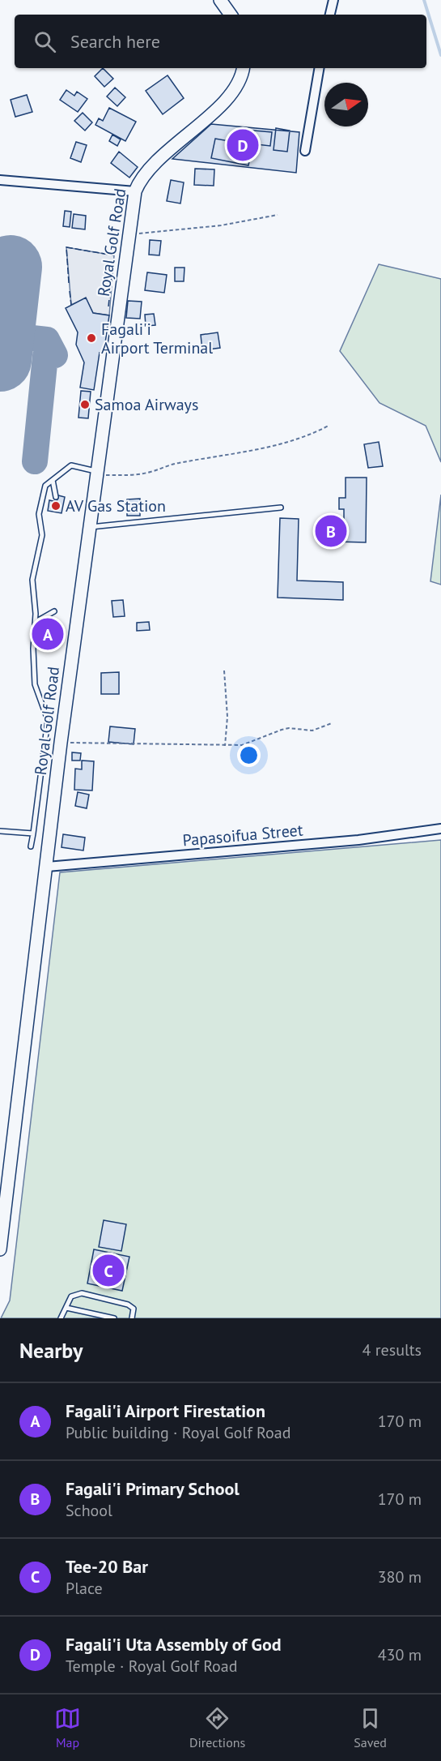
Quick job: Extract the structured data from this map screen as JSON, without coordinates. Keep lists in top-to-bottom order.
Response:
{
  "streets": {
    "main road": ["Royal Golf Road"],
    "street": ["Papasoifua Street"]
  },
  "crossings": [
    ["Royal Golf Road", "Papasoifua Street"]
  ],
  "places": ["Fagali'i Airport Terminal", "Samoa Airways", "AV Gas Station"],
  "north": "right",
  "page": {
    "search": "Search here",
    "pins": [
      "D",
      "B",
      "A",
      "C"
    ],
    "heading": ["Nearby", "4 results"],
    "list": [
      {
        "mark": "A",
        "name": "Fagali'i Airport Firestation",
        "note": "Public building · Royal Golf Road",
        "value": "170 m"
      },
      {
        "mark": "B",
        "name": "Fagali'i Primary School",
        "note": "School",
        "value": "170 m"
      },
      {
        "mark": "C",
        "name": "Tee-20 Bar",
        "note": "Place",
        "value": "380 m"
      },
      {
        "mark": "D",
        "name": "Fagali'i Uta Assembly of God",
        "note": "Temple · Royal Golf Road",
        "value": "430 m"
      }
    ],
    "nav": ["Map", "Directions", "Saved"]
  }
}
